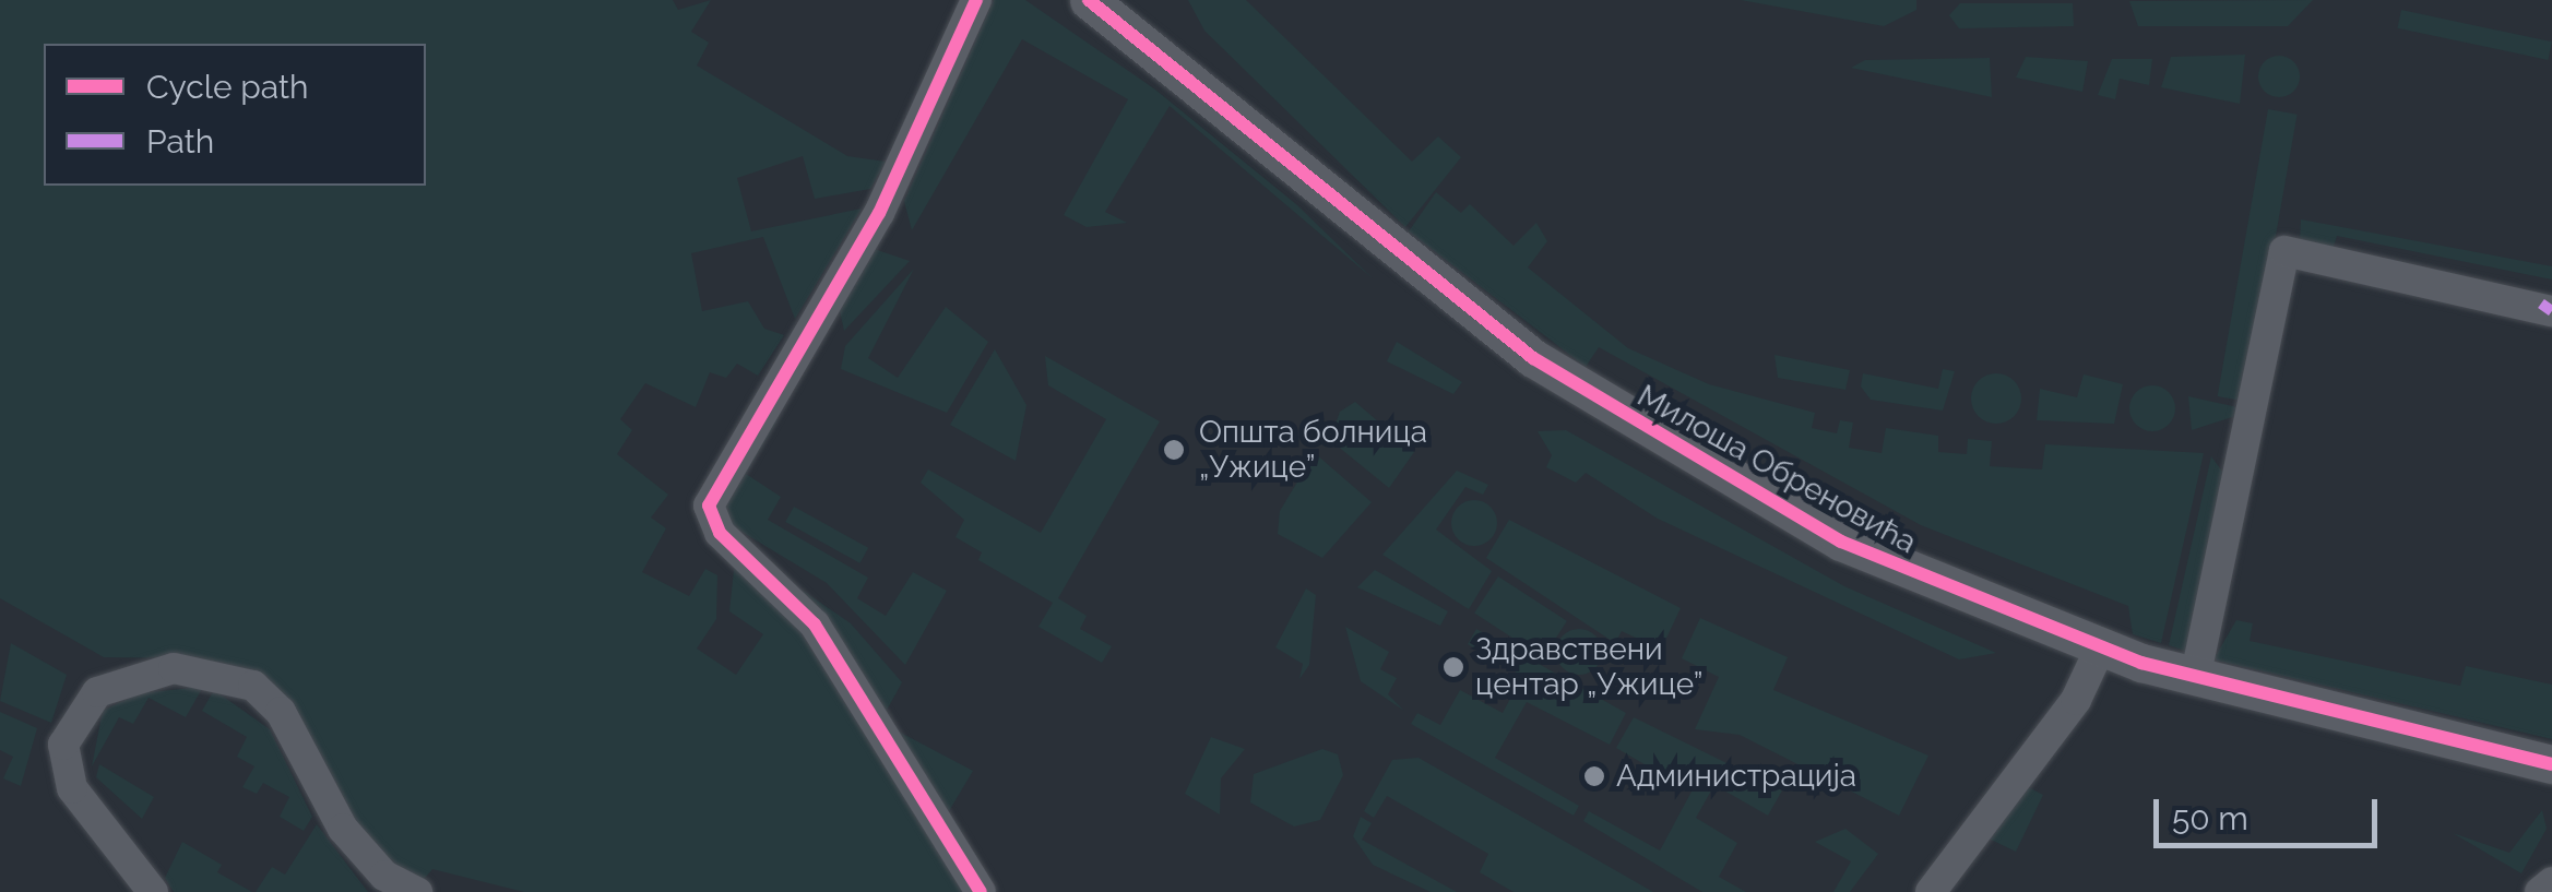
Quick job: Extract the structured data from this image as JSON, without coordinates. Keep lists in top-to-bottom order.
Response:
{
  "streets": {
    "street": ["Милоша Обреновића"]
  },
  "places": ["Општа болница „Ужице”", "Здравствени центар „Ужице”", "Администрација"],
  "legend": ["Cycle path", "Path"],
  "scale_bar": "50 m"
}
